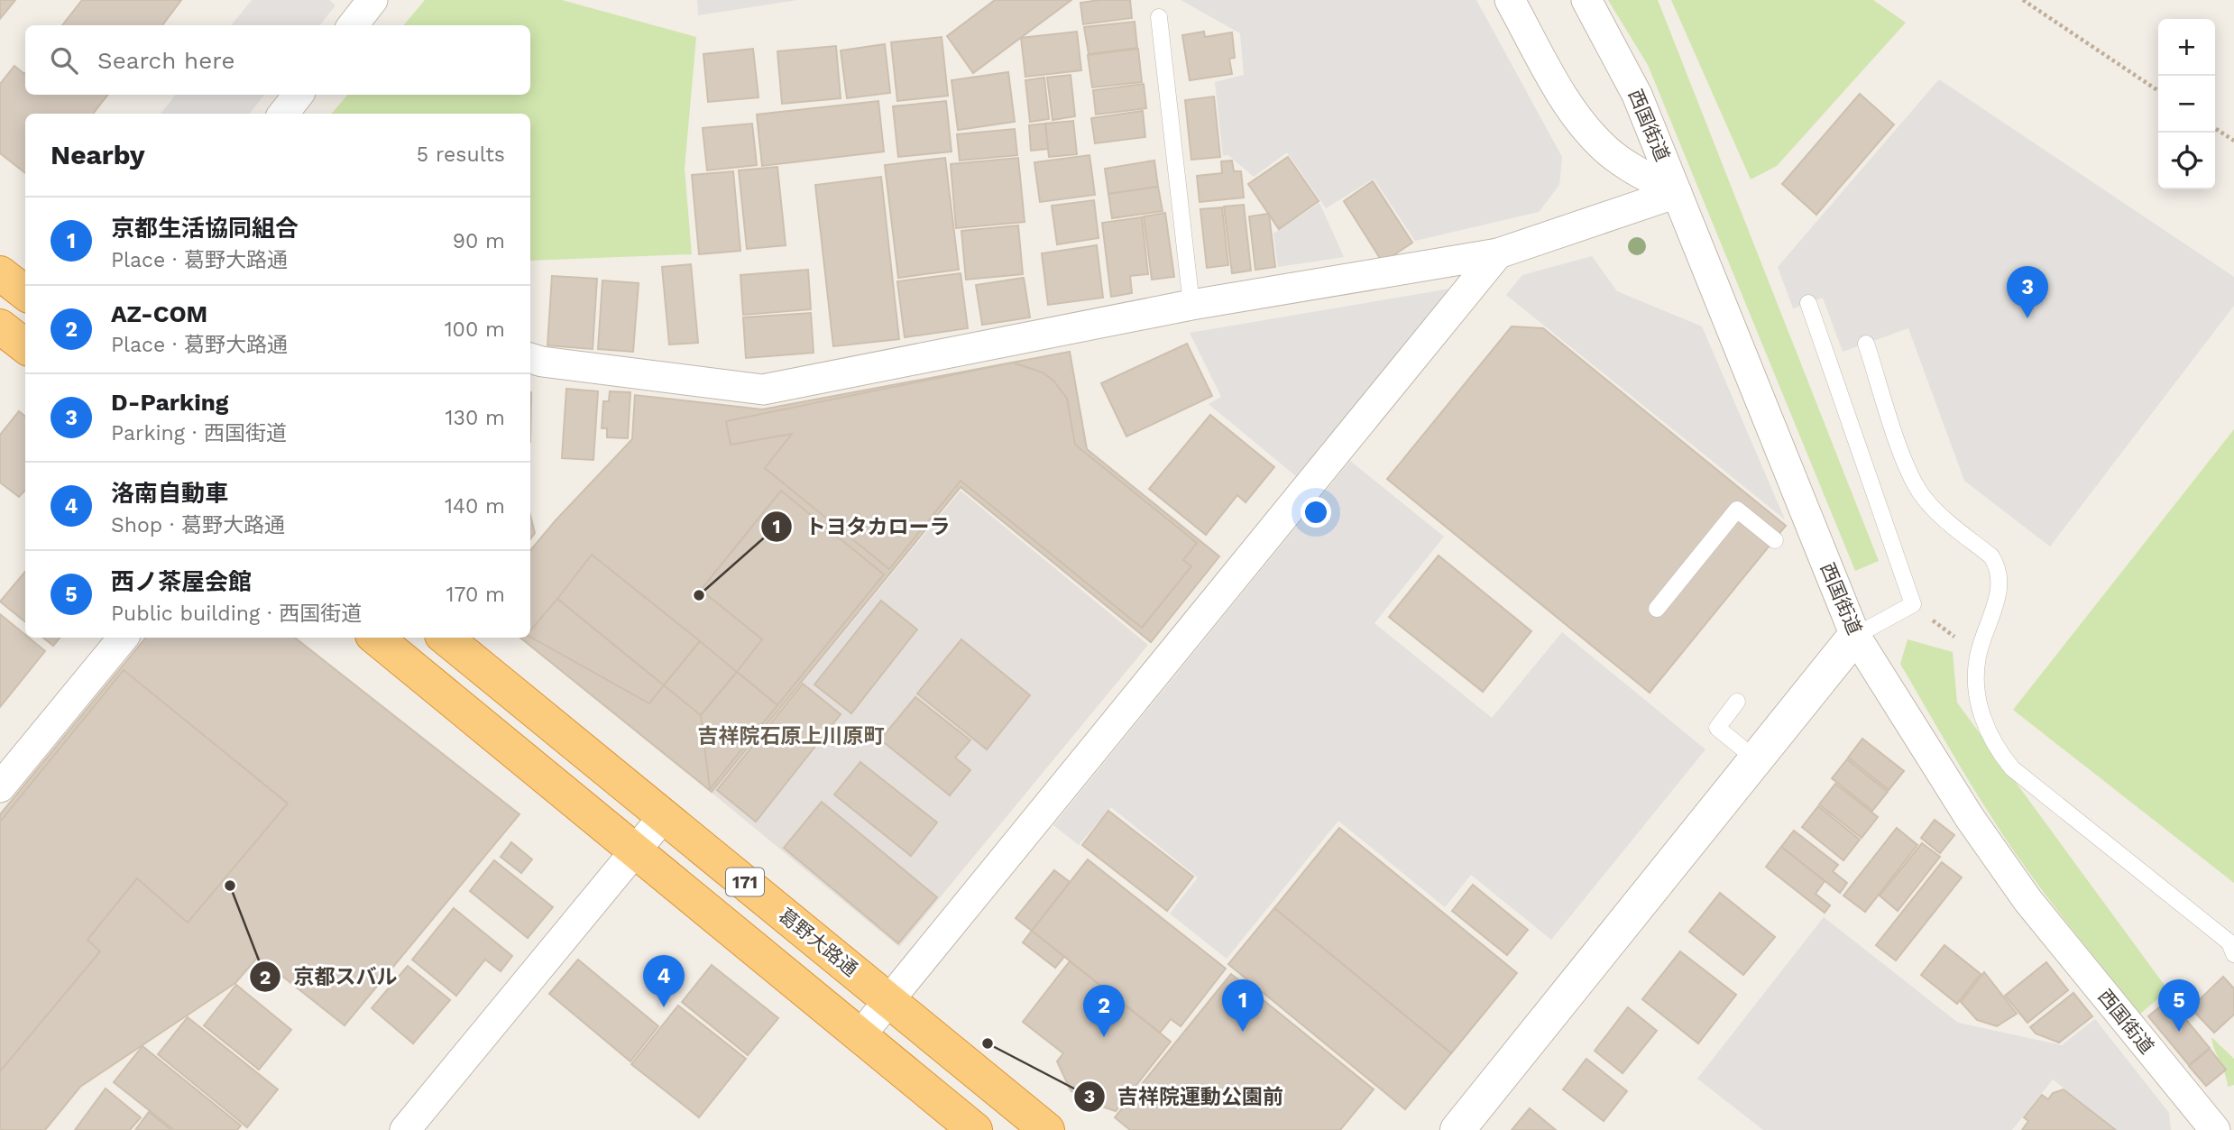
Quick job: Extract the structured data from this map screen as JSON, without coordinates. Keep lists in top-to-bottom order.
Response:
{
  "streets": {
    "highway": ["171", "葛野大路通"],
    "street": ["西国街道"]
  },
  "districts": ["吉祥院石原上川原町"],
  "places": ["トヨタカローラ", "京都スバル", "吉祥院運動公園前"],
  "page": {
    "map_buttons": ["+", "−"],
    "search": "Search here",
    "heading": ["Nearby", "5 results"],
    "list": [
      {
        "mark": "1",
        "name": "京都生活協同組合",
        "note": "Place · 葛野大路通",
        "value": "90 m"
      },
      {
        "mark": "2",
        "name": "AZ-COM",
        "note": "Place · 葛野大路通",
        "value": "100 m"
      },
      {
        "mark": "3",
        "name": "D-Parking",
        "note": "Parking · 西国街道",
        "value": "130 m"
      },
      {
        "mark": "4",
        "name": "洛南自動車",
        "note": "Shop · 葛野大路通",
        "value": "140 m"
      },
      {
        "mark": "5",
        "name": "西ノ茶屋会館",
        "note": "Public building · 西国街道",
        "value": "170 m"
      }
    ],
    "pins": [
      "3",
      "4",
      "1",
      "5",
      "2"
    ]
  }
}
